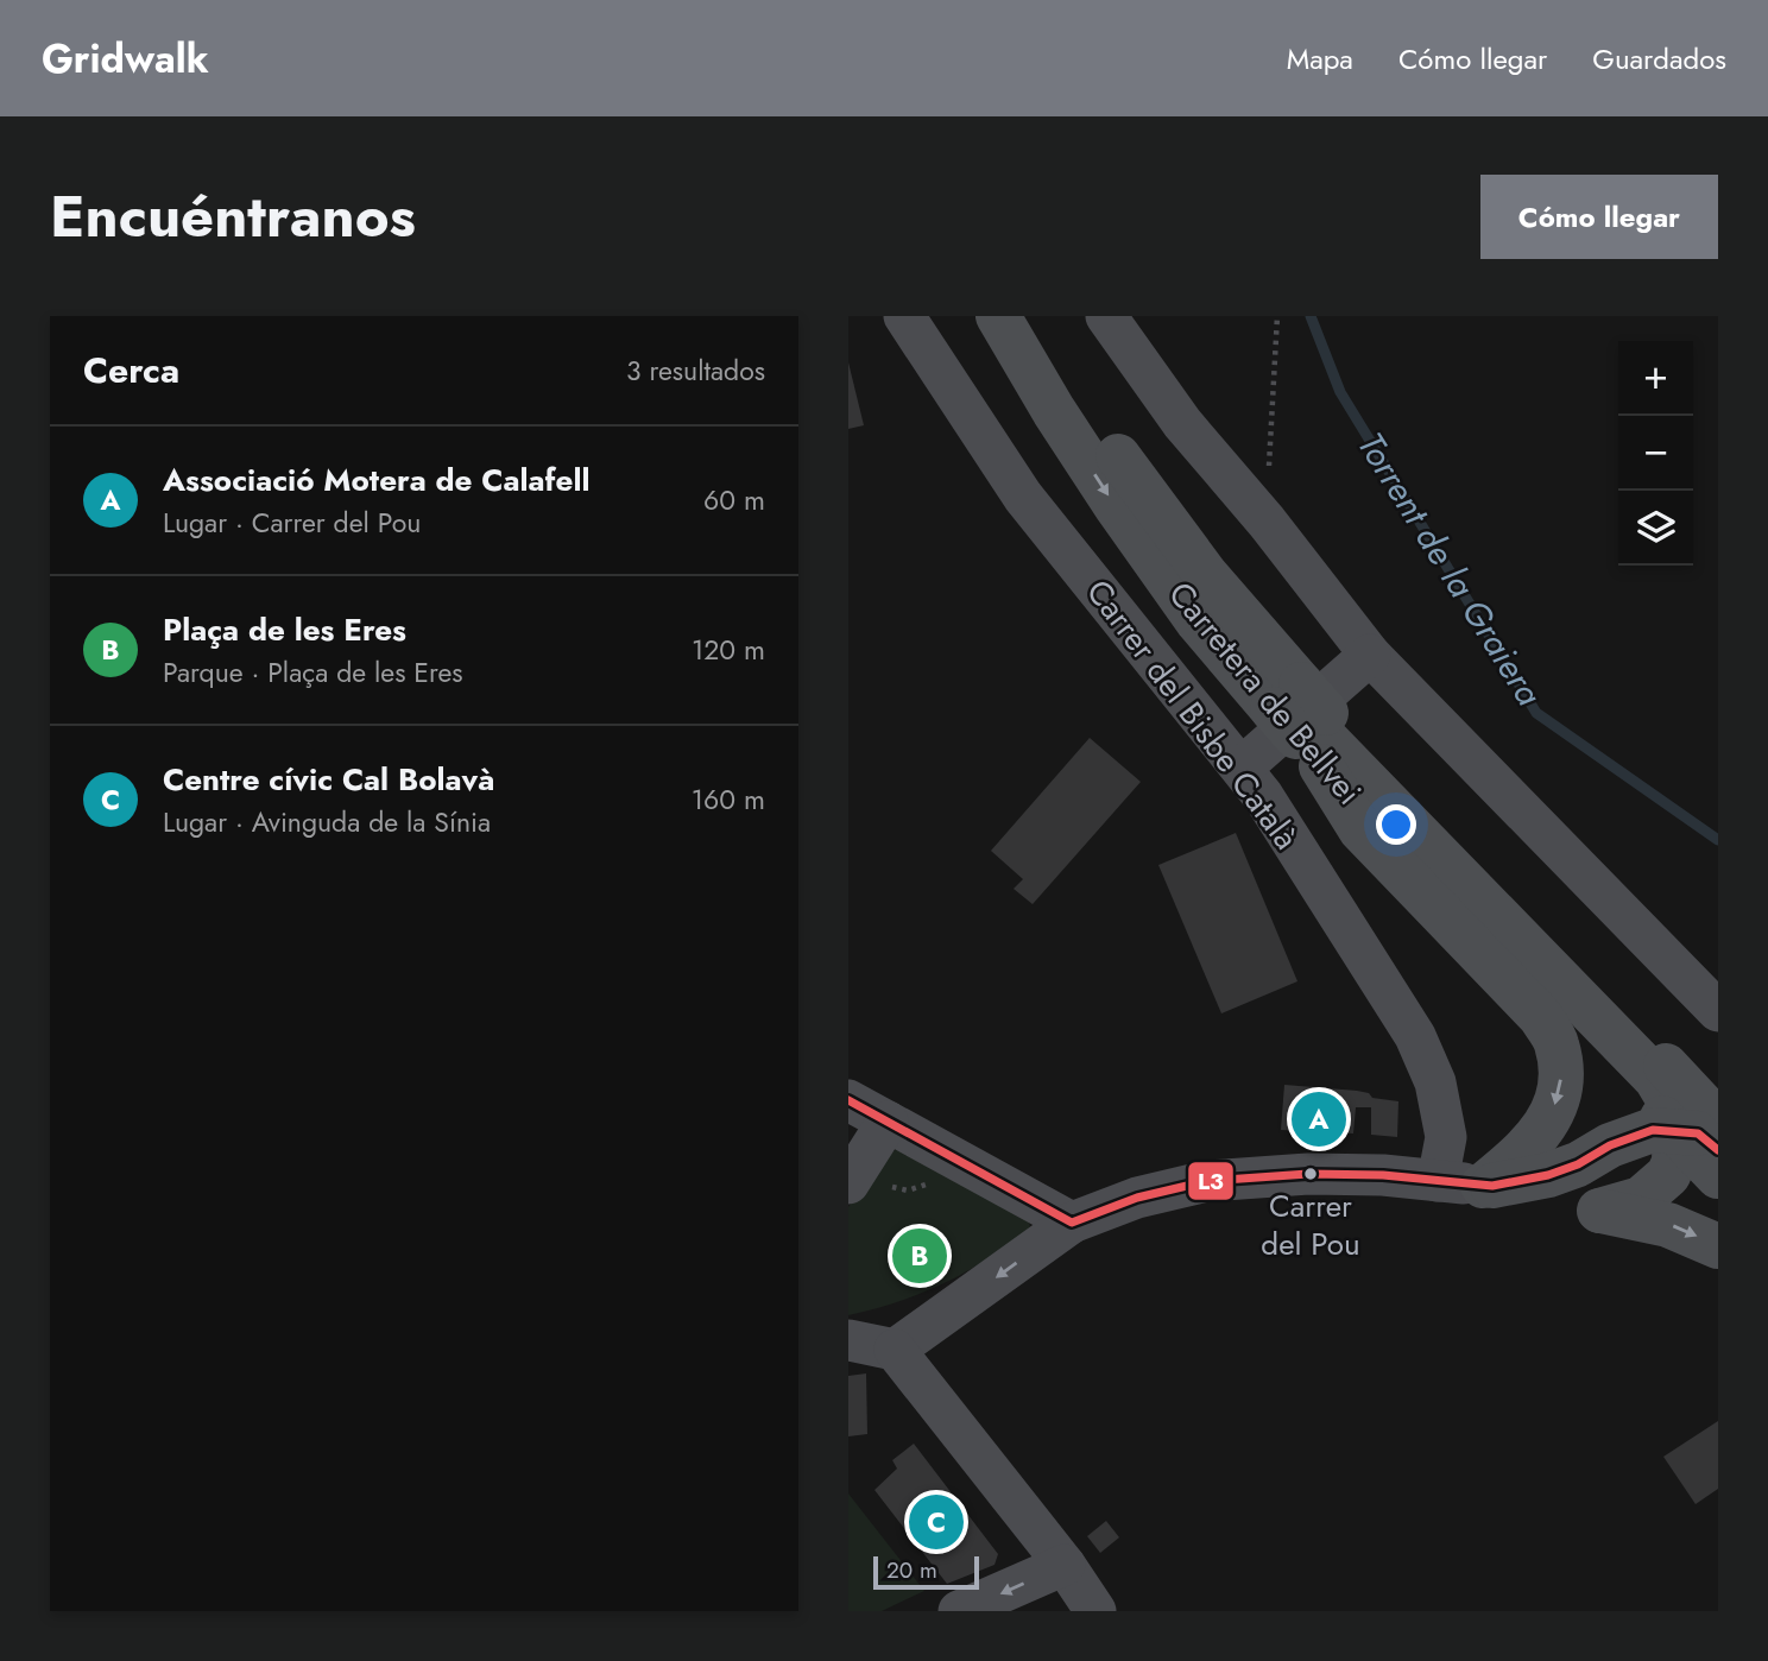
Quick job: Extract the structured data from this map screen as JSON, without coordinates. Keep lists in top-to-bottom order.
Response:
{
  "streets": {
    "main road": ["Carretera de Bellvei"],
    "street": ["Carrer del Bisbe Català"]
  },
  "water": ["Torrent de la Graiera"],
  "places": ["Carrer del Pou"],
  "lines": ["transit line L3"],
  "scale_bar": "20 m",
  "page": {
    "header": "Gridwalk",
    "nav": ["Mapa", "Cómo llegar", "Guardados"],
    "title": "Encuéntranos",
    "buttons": "Cómo llegar",
    "heading": ["Cerca", "3 resultados"],
    "map_buttons": ["+", "−"],
    "list": [
      {
        "mark": "A",
        "name": "Associació Motera de Calafell",
        "note": "Lugar · Carrer del Pou",
        "value": "60 m"
      },
      {
        "mark": "B",
        "name": "Plaça de les Eres",
        "note": "Parque · Plaça de les Eres",
        "value": "120 m"
      },
      {
        "mark": "C",
        "name": "Centre cívic Cal Bolavà",
        "note": "Lugar · Avinguda de la Sínia",
        "value": "160 m"
      }
    ],
    "pins": ["A", "B", "C"],
    "scale": "20 m"
  }
}
